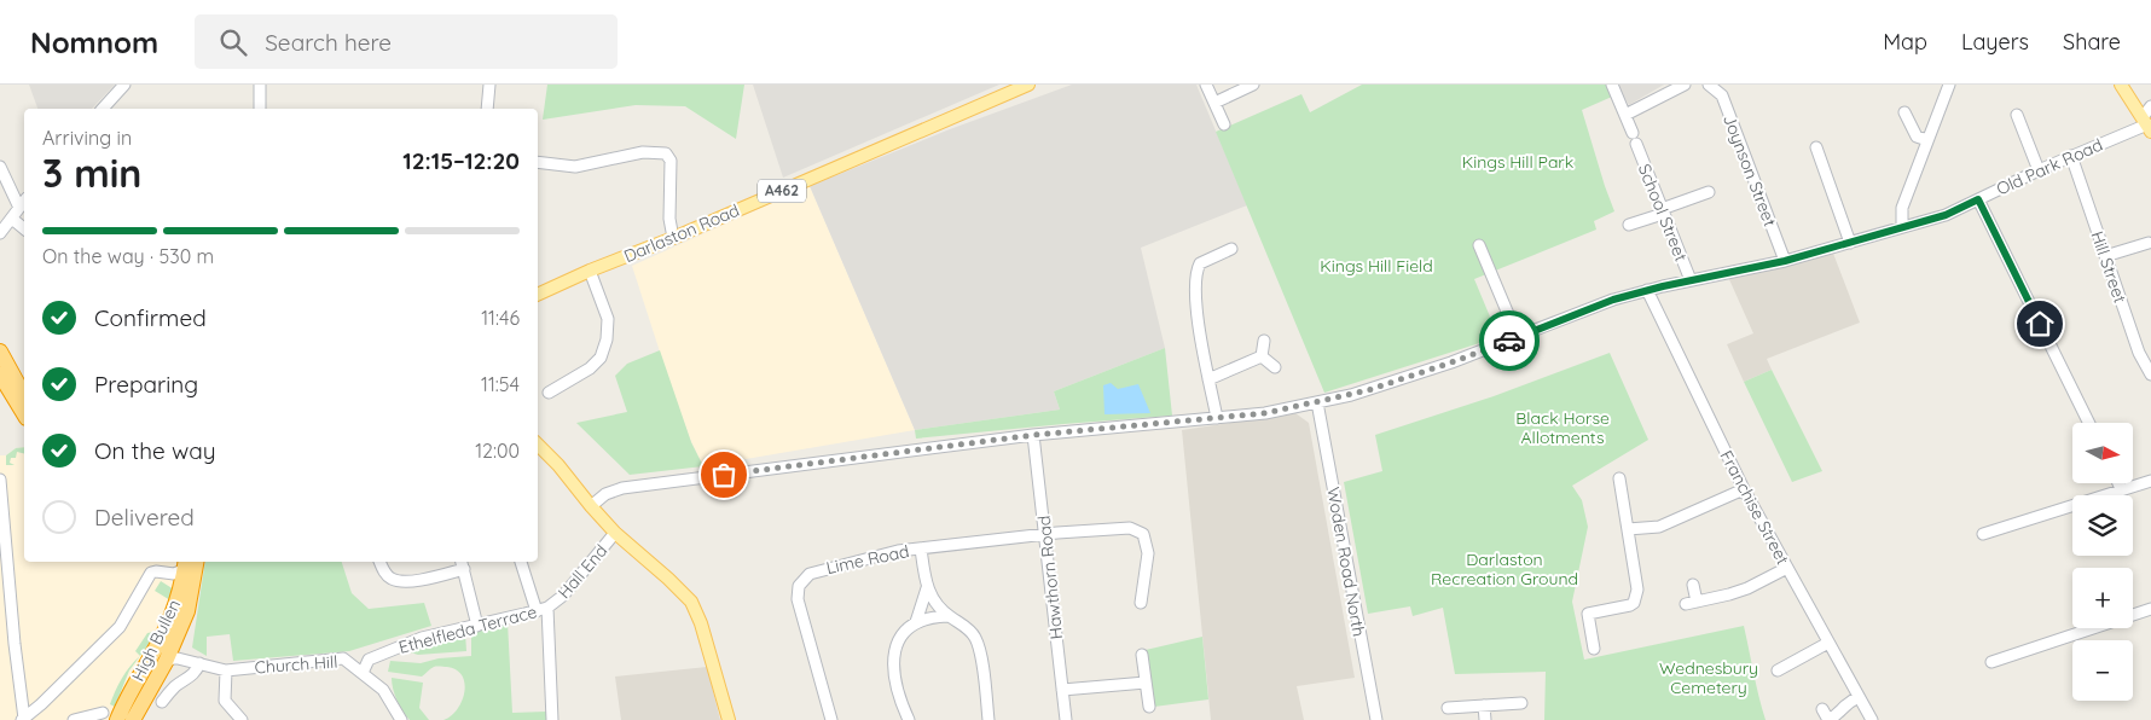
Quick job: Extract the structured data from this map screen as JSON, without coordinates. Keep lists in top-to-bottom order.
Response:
{
  "streets": {
    "highway": ["High Bullen"],
    "main road": ["A462", "Darlaston Road"],
    "street": [
      "Old Park Road",
      "Joynson Street",
      "School Street",
      "Hill Street",
      "Franchise Street",
      "Lime Road",
      "Woden Road North",
      "Hall End",
      "Hawthorn Road",
      "Ethelfleda Terrace",
      "Church Hill"
    ]
  },
  "crossings": [
    ["Old Park Road", "Joynson Street"],
    ["Old Park Road", "School Street"],
    ["Old Park Road", "Hill Street"],
    ["Old Park Road", "Franchise Street"],
    ["Old Park Road", "Woden Road North"],
    ["Old Park Road", "Hawthorn Road"],
    ["Lime Road", "Hawthorn Road"],
    ["Hall End", "Ethelfleda Terrace"],
    ["Ethelfleda Terrace", "Church Hill"],
    ["High Bullen", "Church Hill"]
  ],
  "parks": [
    "Kings Hill Park",
    "Kings Hill Field",
    "Black Horse Allotments",
    "Darlaston Recreation Ground",
    "Wednesbury Cemetery"
  ],
  "north": "right",
  "page": {
    "header": "Nomnom",
    "search": "Search here",
    "nav": ["Map", "Layers", "Share"],
    "heading": ["3 min", "Arriving in", "12:15–12:20"],
    "bar": "On the way · 530 m",
    "list": [
      ["Confirmed", "11:46"],
      ["Preparing", "11:54"],
      ["On the way", "12:00"],
      "Delivered"
    ],
    "map_buttons": ["+", "−"]
  }
}
